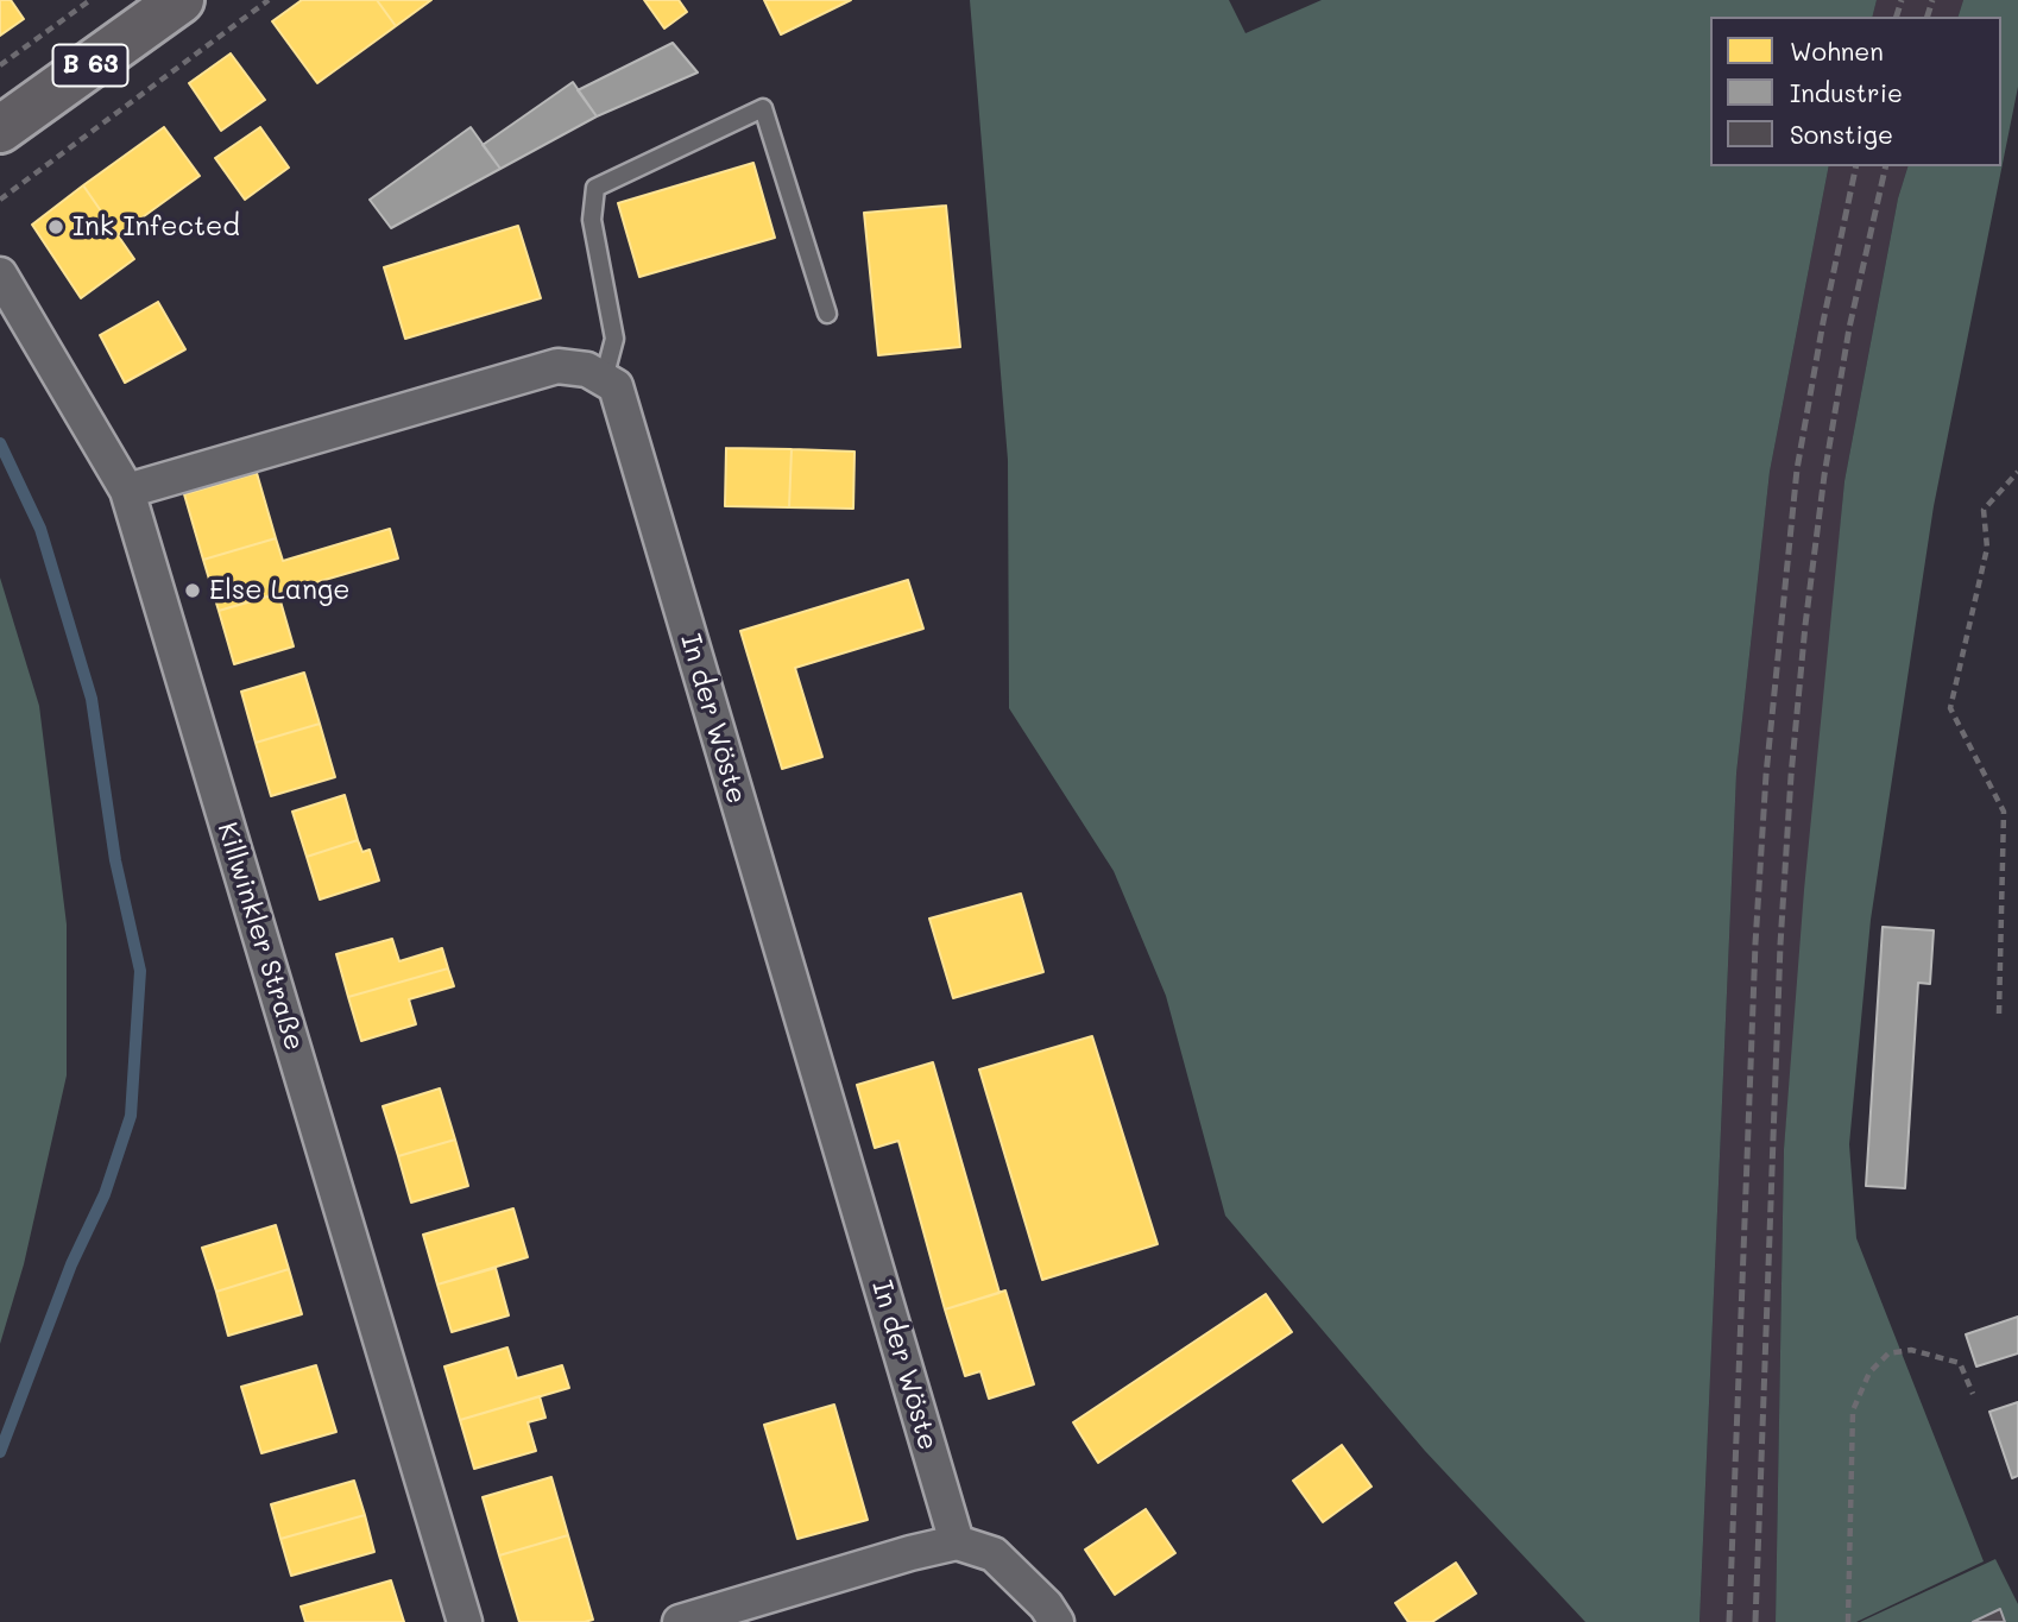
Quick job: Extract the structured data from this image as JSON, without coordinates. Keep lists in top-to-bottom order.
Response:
{
  "streets": {
    "main road": ["B 63"],
    "street": ["In der Wöste", "Killwinkler Straße"]
  },
  "places": ["Ink Infected", "Else Lange"],
  "legend": ["Wohnen", "Industrie", "Sonstige"]
}
